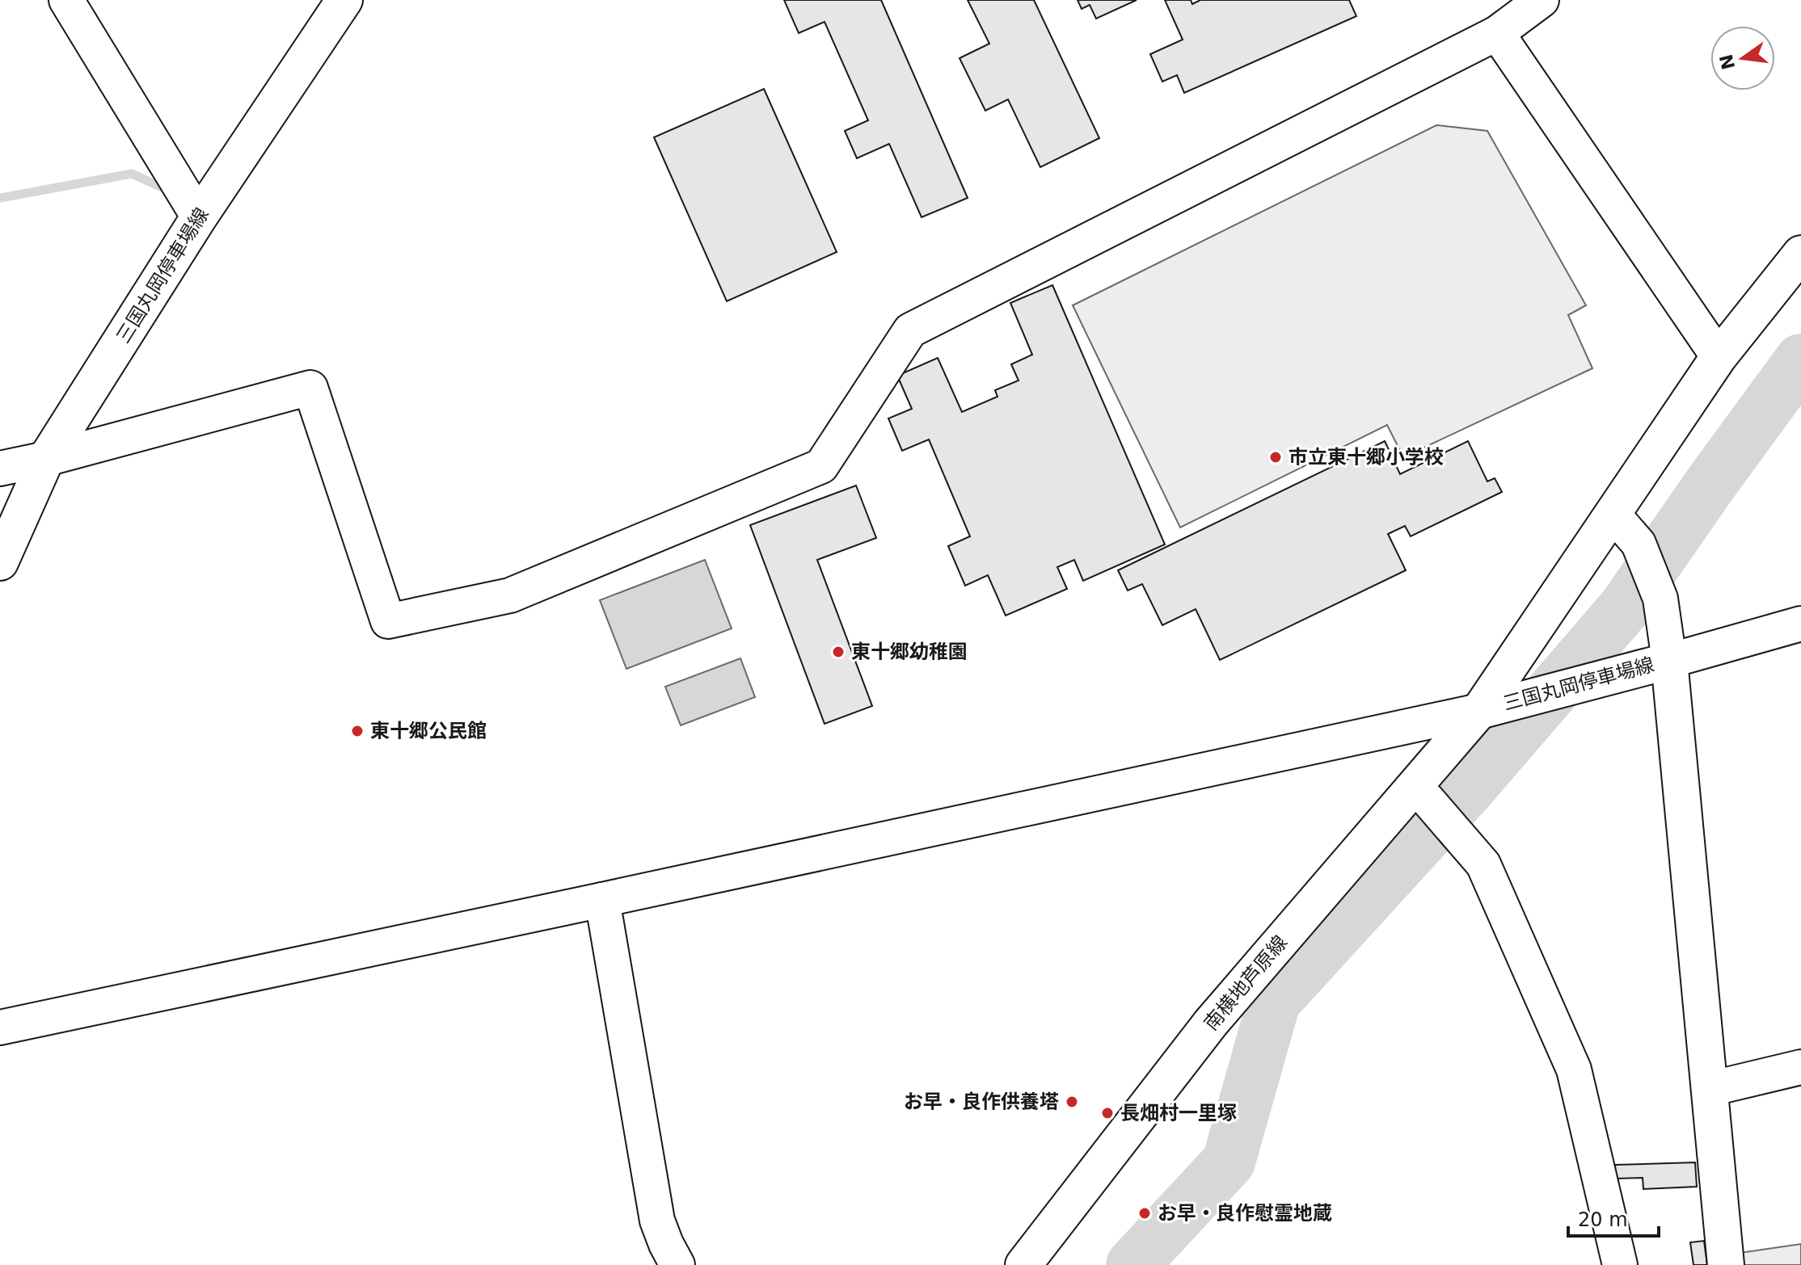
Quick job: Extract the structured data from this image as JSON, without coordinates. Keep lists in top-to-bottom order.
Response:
{
  "streets": {
    "main road": ["三国丸岡停車場線", "南横地芦原線"]
  },
  "crossings": [
    ["三国丸岡停車場線", "南横地芦原線"]
  ],
  "places": [
    "市立東十郷小学校",
    "東十郷幼稚園",
    "東十郷公民館",
    "お早・良作供養塔",
    "長畑村一里塚",
    "お早・良作慰霊地蔵"
  ],
  "scale_bar": "20 m",
  "north": "left"
}
